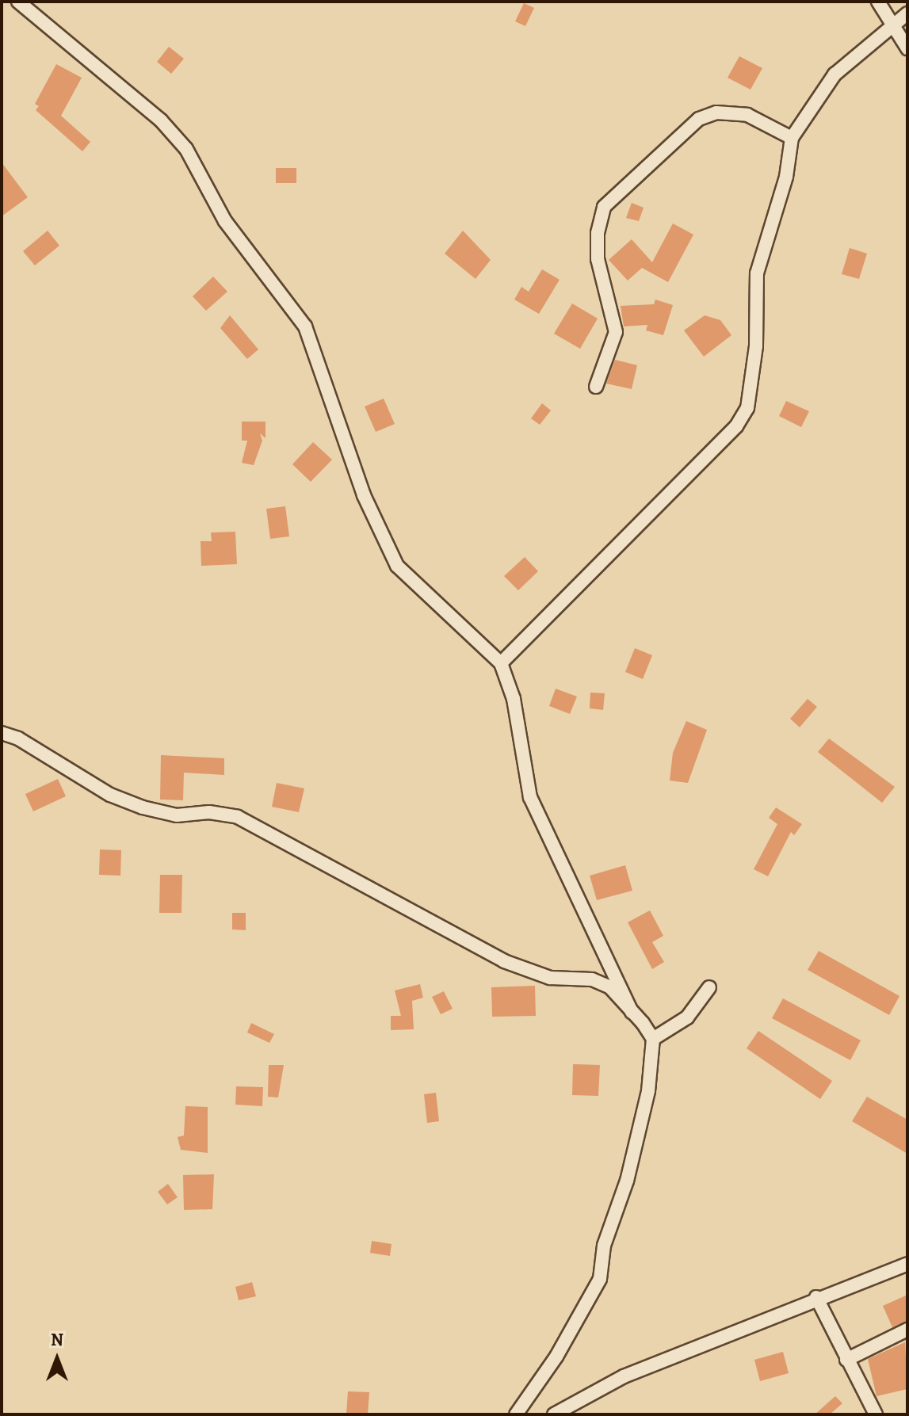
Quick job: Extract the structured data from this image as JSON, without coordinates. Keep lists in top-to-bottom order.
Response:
{
  "north": "top"
}
